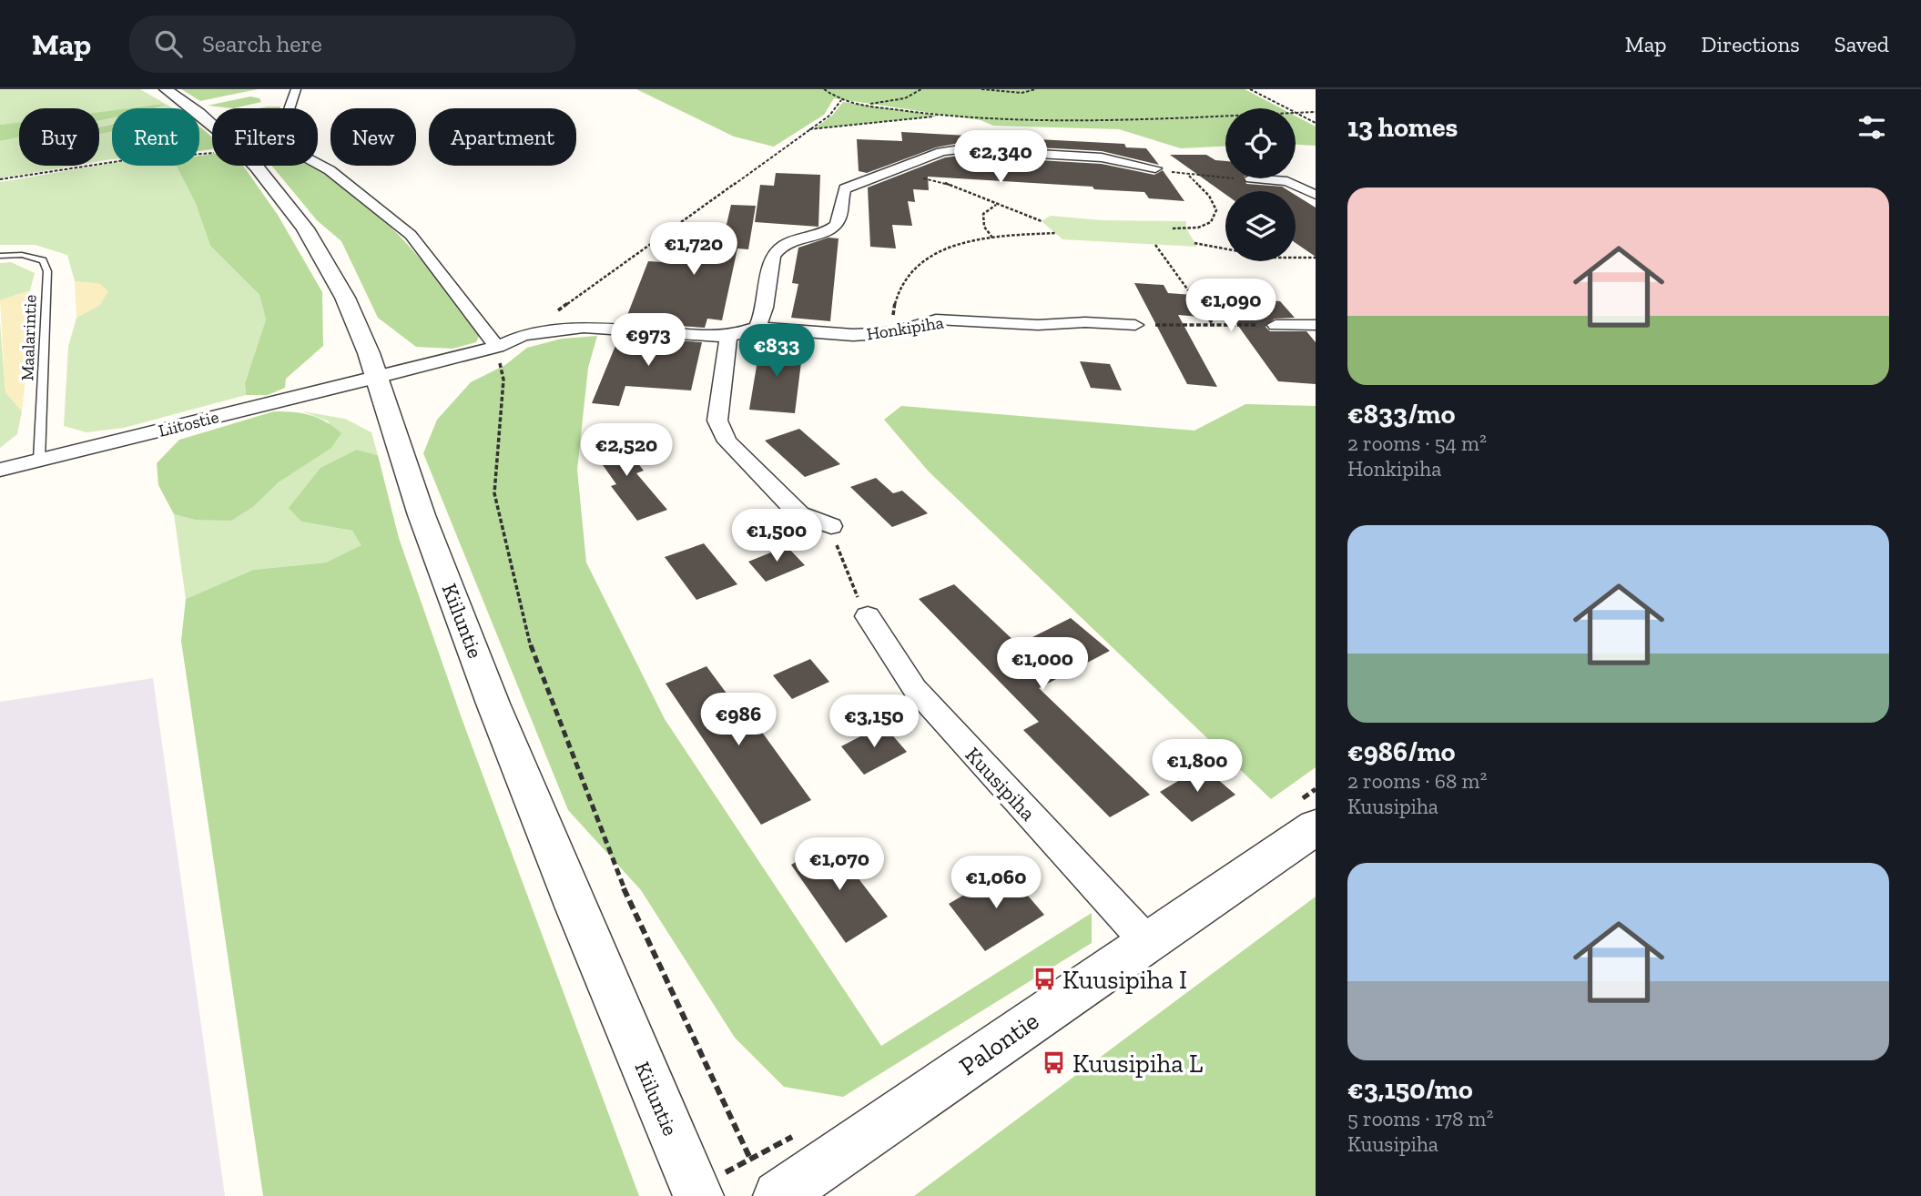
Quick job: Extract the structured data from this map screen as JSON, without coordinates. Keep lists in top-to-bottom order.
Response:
{
  "streets": {
    "street": [
      "Honkipiha",
      "Liitostie",
      "Kiiluntie",
      "Kuusipiha",
      "Palontie"
    ],
    "lane": ["Maalarintie"]
  },
  "crossings": [
    ["Honkipiha", "Liitostie"],
    ["Honkipiha", "Kiiluntie"],
    ["Maalarintie", "Liitostie"],
    ["Liitostie", "Kiiluntie"],
    ["Kuusipiha", "Palontie"]
  ],
  "places": {
    "bus stop": ["Kuusipiha I", "Kuusipiha L"]
  },
  "page": {
    "header": "Map",
    "search": "Search here",
    "nav": ["Map", "Directions", "Saved"],
    "heading": "13 homes",
    "chip": [
      "Buy",
      "Rent",
      "Filters",
      "New",
      "Apartment"
    ],
    "price": [
      "€2,340",
      "€1,720",
      "€1,090",
      "€973",
      "€833",
      "€2,520",
      "€1,500",
      "€1,000",
      "€986",
      "€3,150",
      "€1,800",
      "€1,070",
      "€1,060"
    ],
    "list": [
      {
        "name": "€833/mo",
        "note": "2 rooms · 54 m² · Honkipiha"
      },
      {
        "name": "€986/mo",
        "note": "2 rooms · 68 m² · Kuusipiha"
      },
      {
        "name": "€3,150/mo",
        "note": "5 rooms · 178 m² · Kuusipiha"
      }
    ]
  }
}
